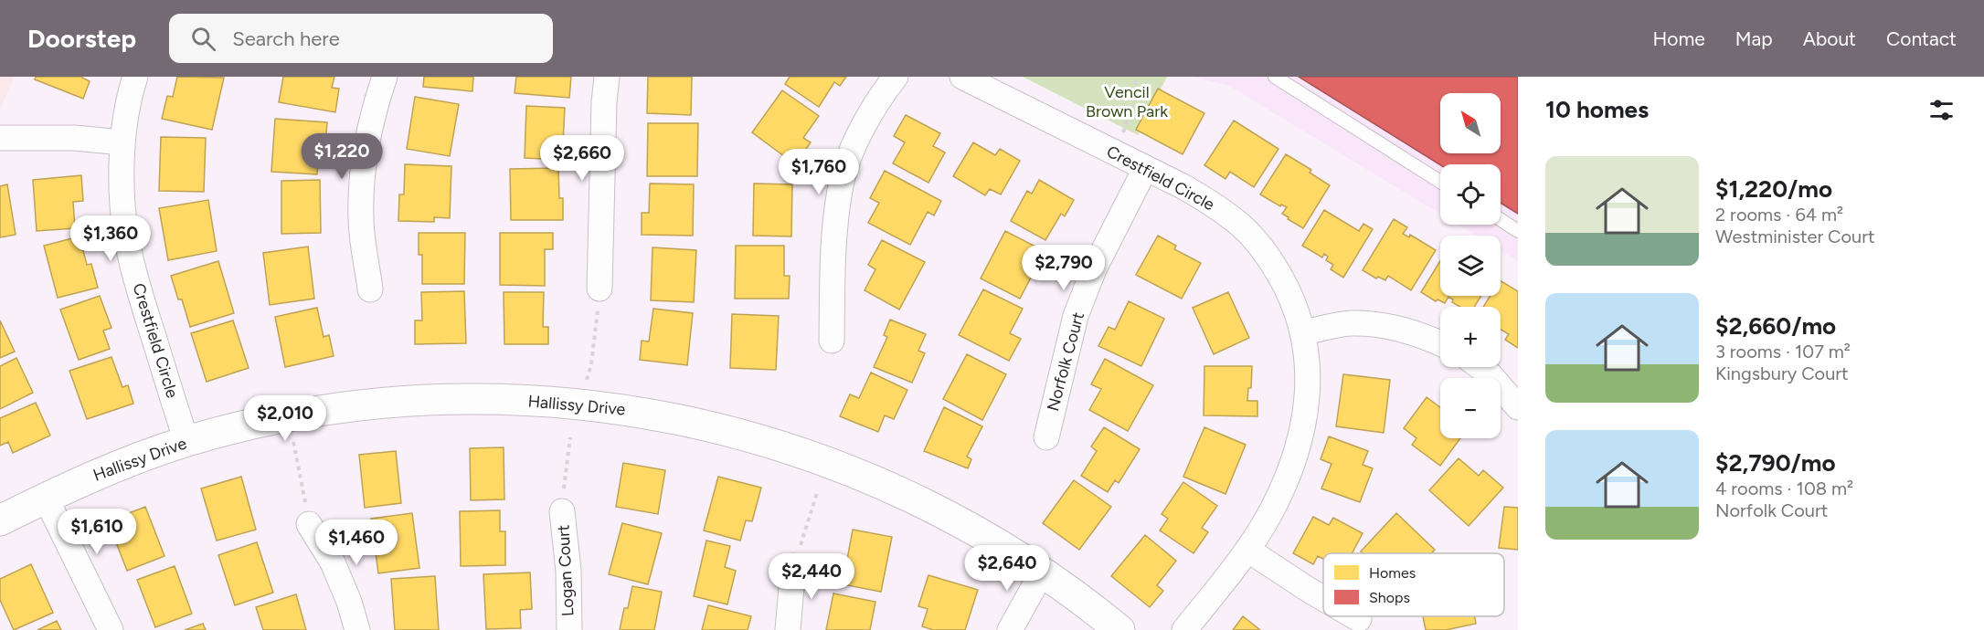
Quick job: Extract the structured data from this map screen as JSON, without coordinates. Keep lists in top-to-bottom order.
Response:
{
  "streets": {
    "street": [
      "Crestfield Circle",
      "Norfolk Court",
      "Hallissy Drive",
      "Logan Court"
    ]
  },
  "crossings": [
    ["Crestfield Circle", "Norfolk Court"],
    ["Crestfield Circle", "Hallissy Drive"]
  ],
  "parks": ["Vencil Brown Park"],
  "legend": ["Homes", "Shops"],
  "north": "top left",
  "page": {
    "header": "Doorstep",
    "search": "Search here",
    "nav": [
      "Home",
      "Map",
      "About",
      "Contact"
    ],
    "heading": "10 homes",
    "map_buttons": ["+", "−"],
    "price": [
      "$1,220",
      "$2,660",
      "$1,760",
      "$1,360",
      "$2,790",
      "$2,010",
      "$1,610",
      "$1,460",
      "$2,640",
      "$2,440"
    ],
    "list": [
      {
        "name": "$1,220/mo",
        "note": "2 rooms · 64 m² · Westminister Court"
      },
      {
        "name": "$2,660/mo",
        "note": "3 rooms · 107 m² · Kingsbury Court"
      },
      {
        "name": "$2,790/mo",
        "note": "4 rooms · 108 m² · Norfolk Court"
      }
    ]
  }
}
